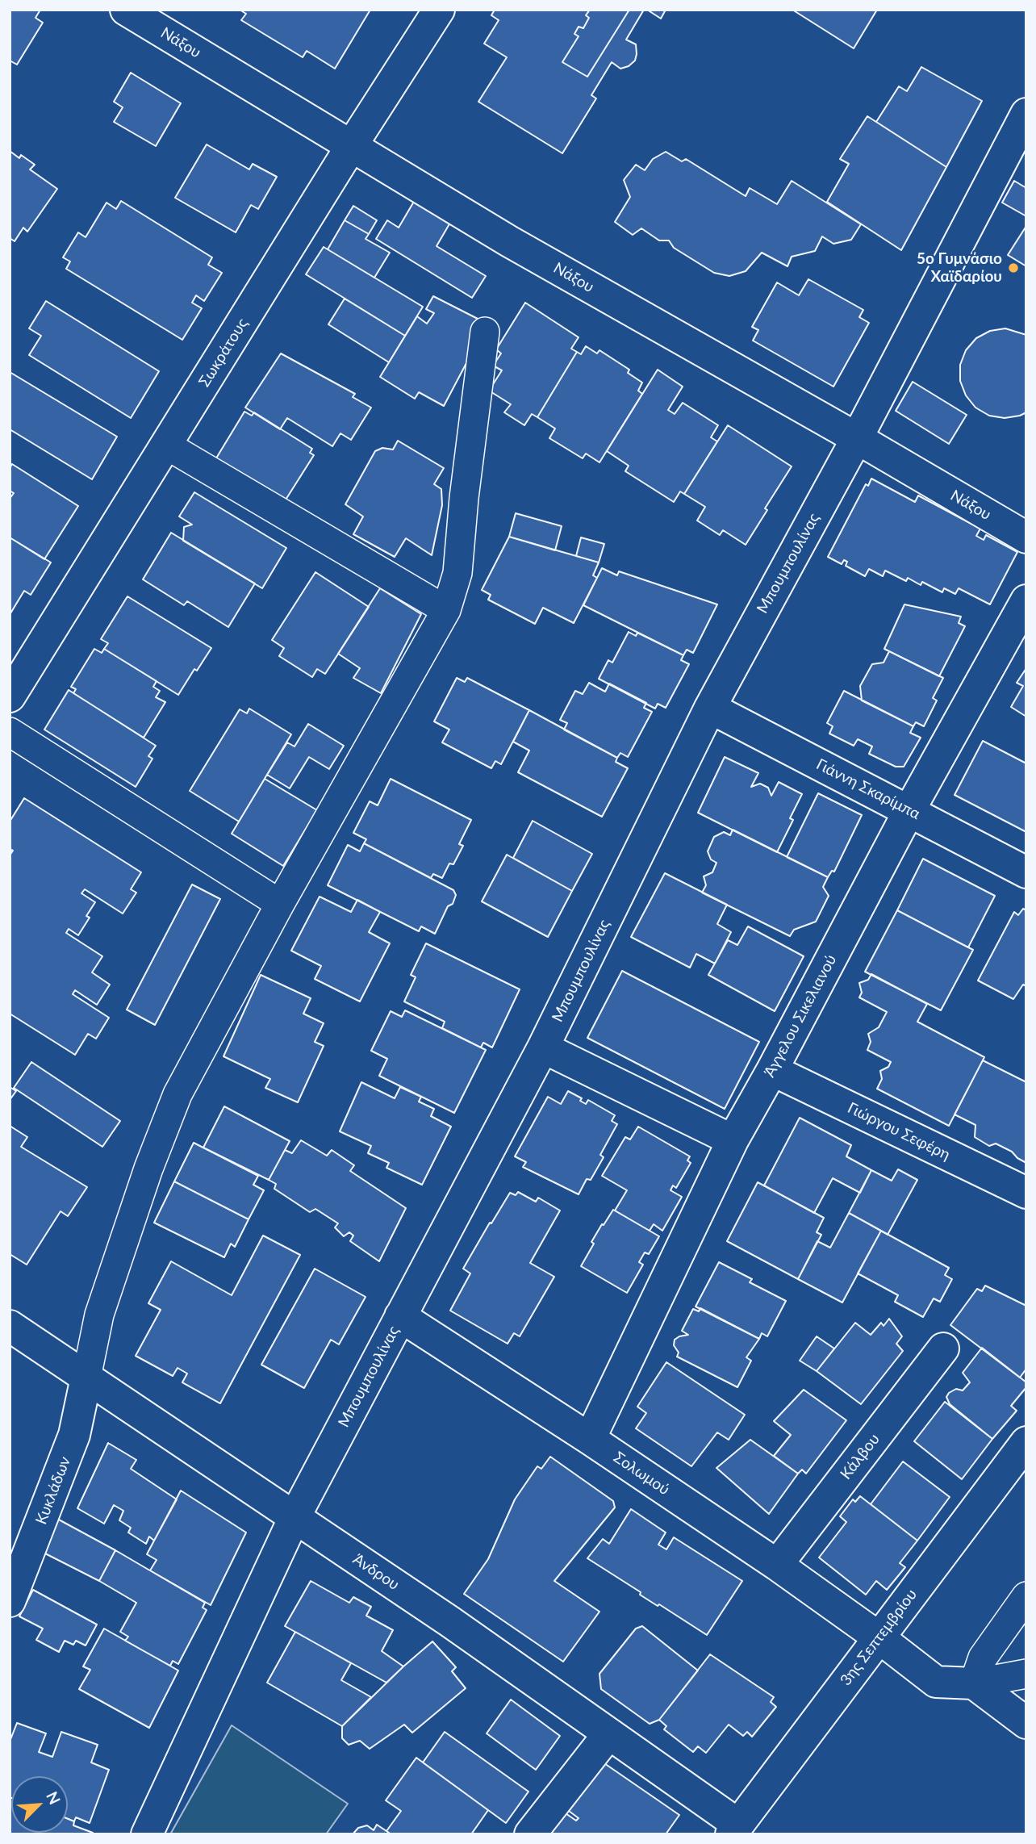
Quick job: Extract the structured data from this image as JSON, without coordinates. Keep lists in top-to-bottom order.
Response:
{
  "streets": {
    "street": [
      "Νάξου",
      "Σωκράτους",
      "Μπουμπουλίνας",
      "Γιάννη Σκαρίμπα",
      "Άγγελου Σικελιανού",
      "Γιώργου Σεφέρη",
      "Κάλβου",
      "Σολωμού",
      "Κυκλάδων",
      "Άνδρου",
      "3ης Σεπτεμβρίου"
    ]
  },
  "crossings": [
    ["Νάξου", "Σωκράτους"],
    ["Νάξου", "Μπουμπουλίνας"],
    ["Μπουμπουλίνας", "Γιάννη Σκαρίμπα"],
    ["Μπουμπουλίνας", "Σολωμού"],
    ["Μπουμπουλίνας", "Άνδρου"],
    ["Γιάννη Σκαρίμπα", "Άγγελου Σικελιανού"],
    ["Άγγελου Σικελιανού", "Γιώργου Σεφέρη"],
    ["Άγγελου Σικελιανού", "Σολωμού"],
    ["Κάλβου", "Σολωμού"],
    ["Σολωμού", "3ης Σεπτεμβρίου"],
    ["Κυκλάδων", "Άνδρου"],
    ["Άνδρου", "3ης Σεπτεμβρίου"]
  ],
  "places": ["5ο Γυμνάσιο Χαϊδαρίου"],
  "north": "top right"
}
